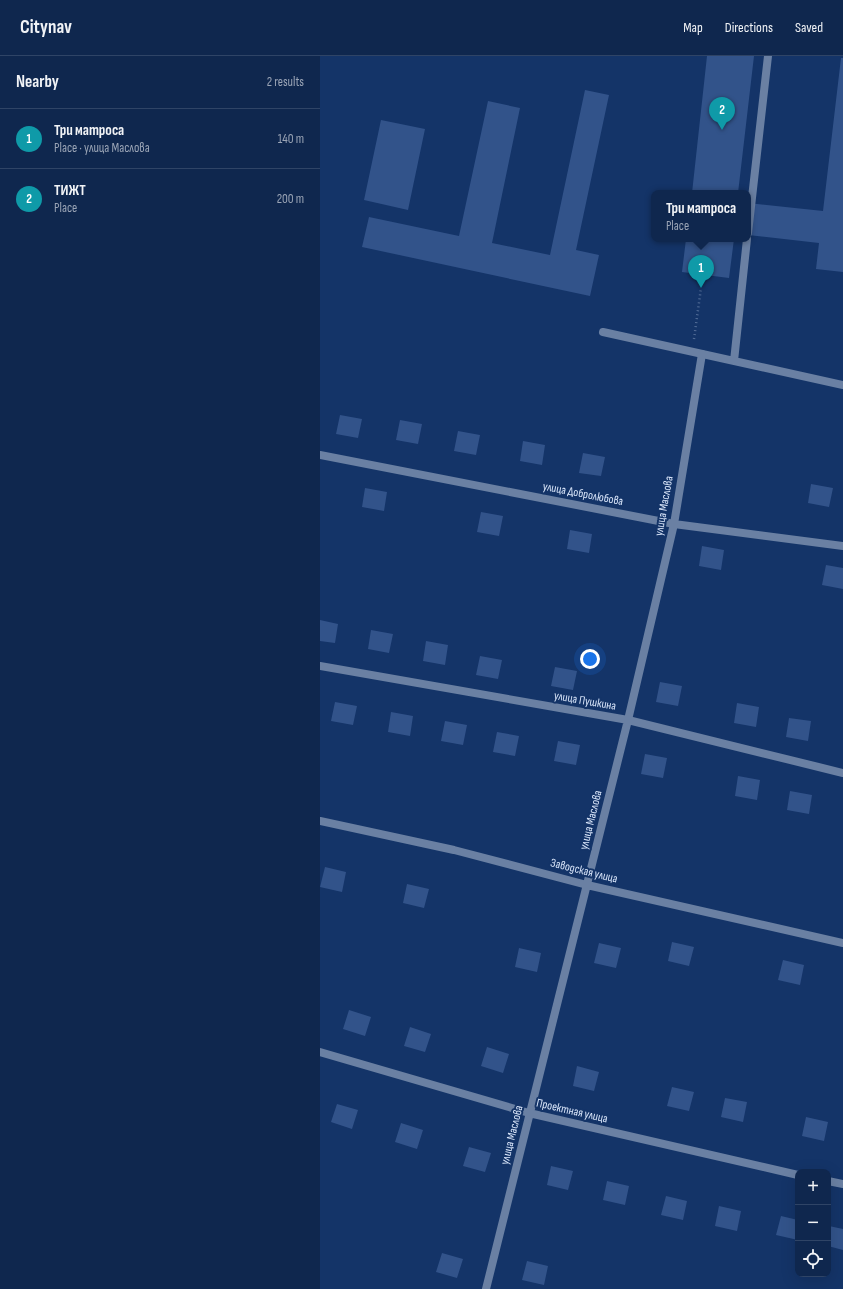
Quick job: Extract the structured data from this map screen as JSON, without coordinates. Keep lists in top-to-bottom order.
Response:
{
  "streets": {
    "street": [
      "улица Добролюбова",
      "улица Маслова",
      "улица Пушкина",
      "Заводская улица",
      "Проектная улица"
    ]
  },
  "crossings": [
    ["улица Добролюбова", "улица Маслова"],
    ["улица Маслова", "улица Пушкина"],
    ["улица Маслова", "Заводская улица"],
    ["улица Маслова", "Проектная улица"]
  ],
  "page": {
    "header": "Citynav",
    "nav": ["Map", "Directions", "Saved"],
    "heading": ["Nearby", "2 results"],
    "pins": ["2", "1"],
    "list": [
      {
        "mark": "1",
        "name": "Три матроса",
        "note": "Place · улица Маслова",
        "value": "140 m"
      },
      {
        "mark": "2",
        "name": "ТИЖТ",
        "note": "Place",
        "value": "200 m"
      }
    ],
    "popup": ["Три матроса", "Place"],
    "map_buttons": ["+", "−"]
  }
}
